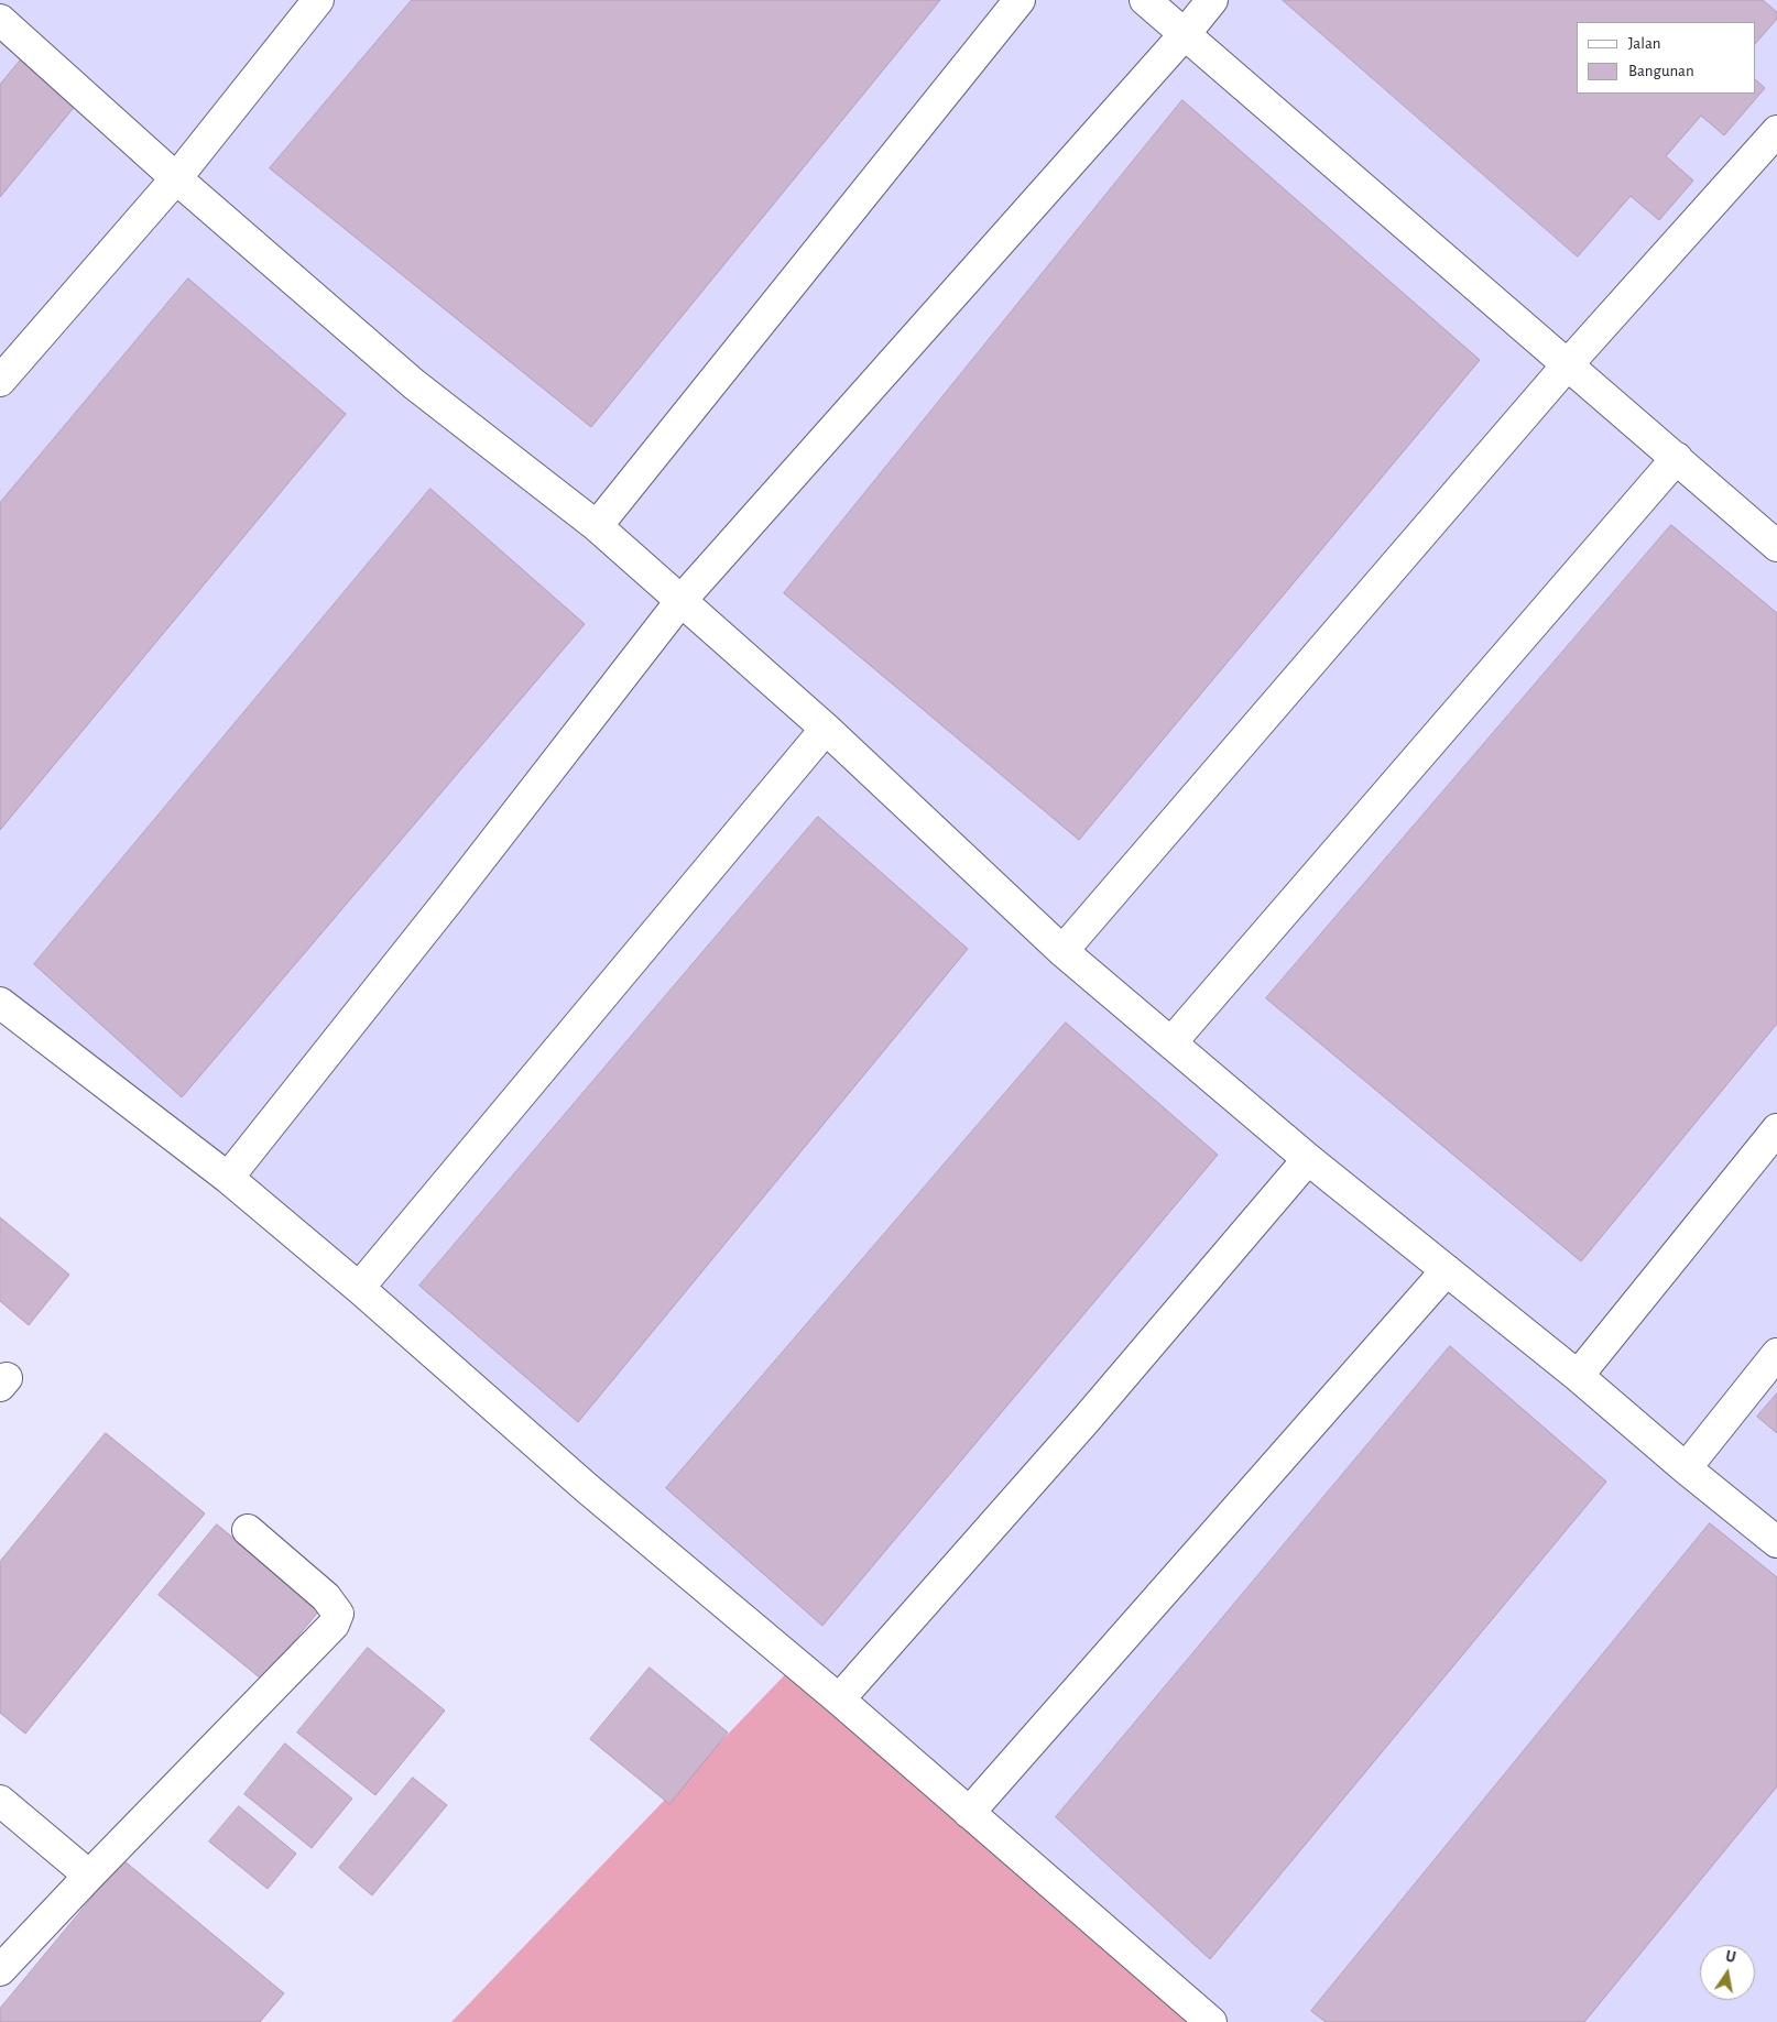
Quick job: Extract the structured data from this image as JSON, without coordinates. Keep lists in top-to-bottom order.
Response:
{
  "legend": ["Jalan", "Bangunan"],
  "north": "top"
}
